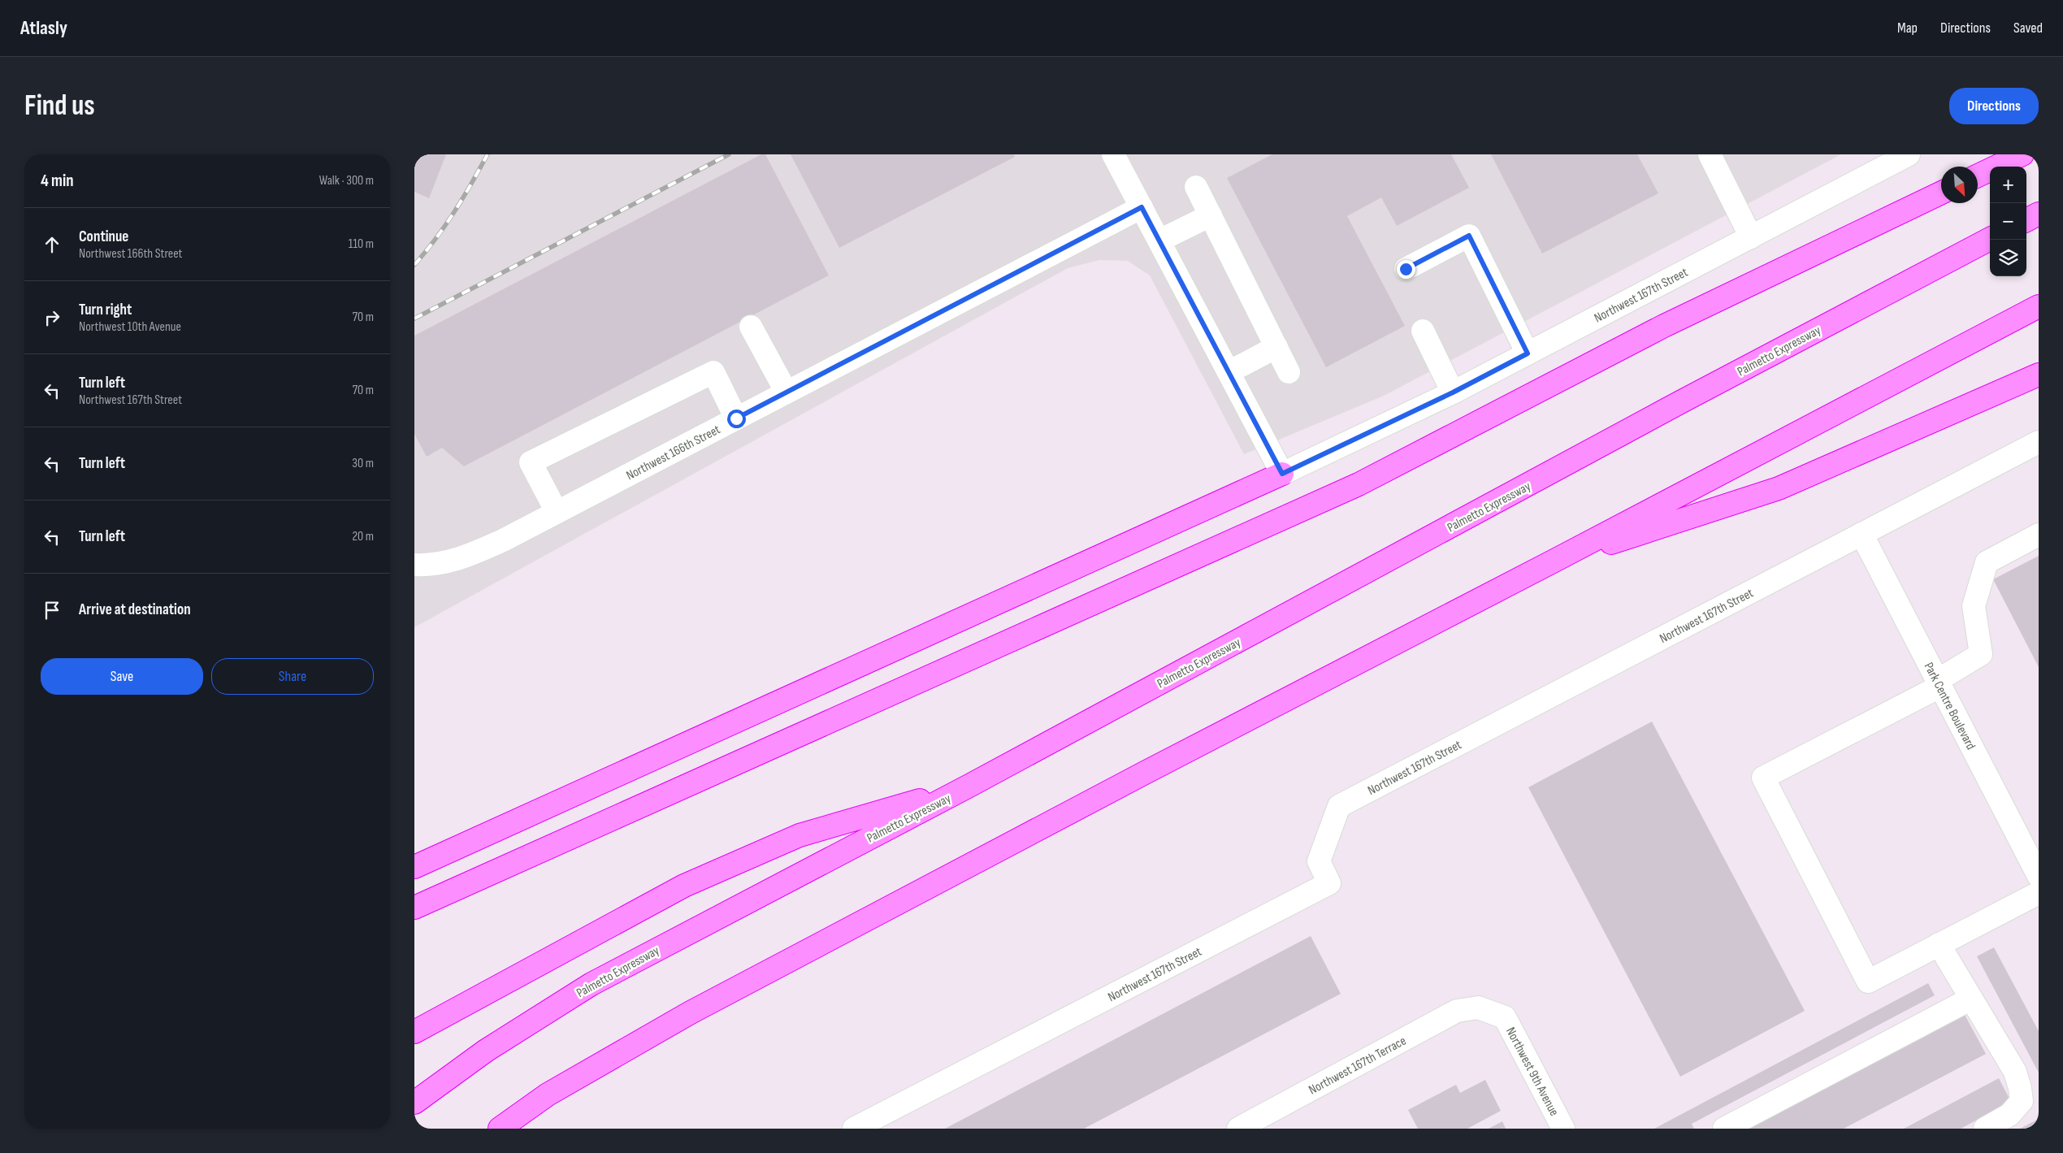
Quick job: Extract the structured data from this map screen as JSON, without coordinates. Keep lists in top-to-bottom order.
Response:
{
  "streets": {
    "highway": ["Palmetto Expressway"],
    "street": [
      "Northwest 167th Street",
      "Northwest 166th Street",
      "Park Centre Boulevard",
      "Northwest 167th Terrace",
      "Northwest 9th Avenue"
    ]
  },
  "crossings": [
    ["Northwest 167th Street", "Park Centre Boulevard"],
    ["Northwest 167th Terrace", "Northwest 9th Avenue"]
  ],
  "north": "bottom right",
  "page": {
    "header": "Atlasly",
    "nav": ["Map", "Directions", "Saved"],
    "buttons": [
      "Directions",
      ["Save", "Share"]
    ],
    "title": "Find us",
    "heading": ["4 min", "Walk · 300 m"],
    "map_buttons": ["+", "−"],
    "list": [
      ["Continue", "Northwest 166th Street", "110 m"],
      ["Turn right", "Northwest 10th Avenue", "70 m"],
      ["Turn left", "Northwest 167th Street", "70 m"],
      ["Turn left", "30 m"],
      ["Turn left", "20 m"],
      "Arrive at destination"
    ]
  }
}
